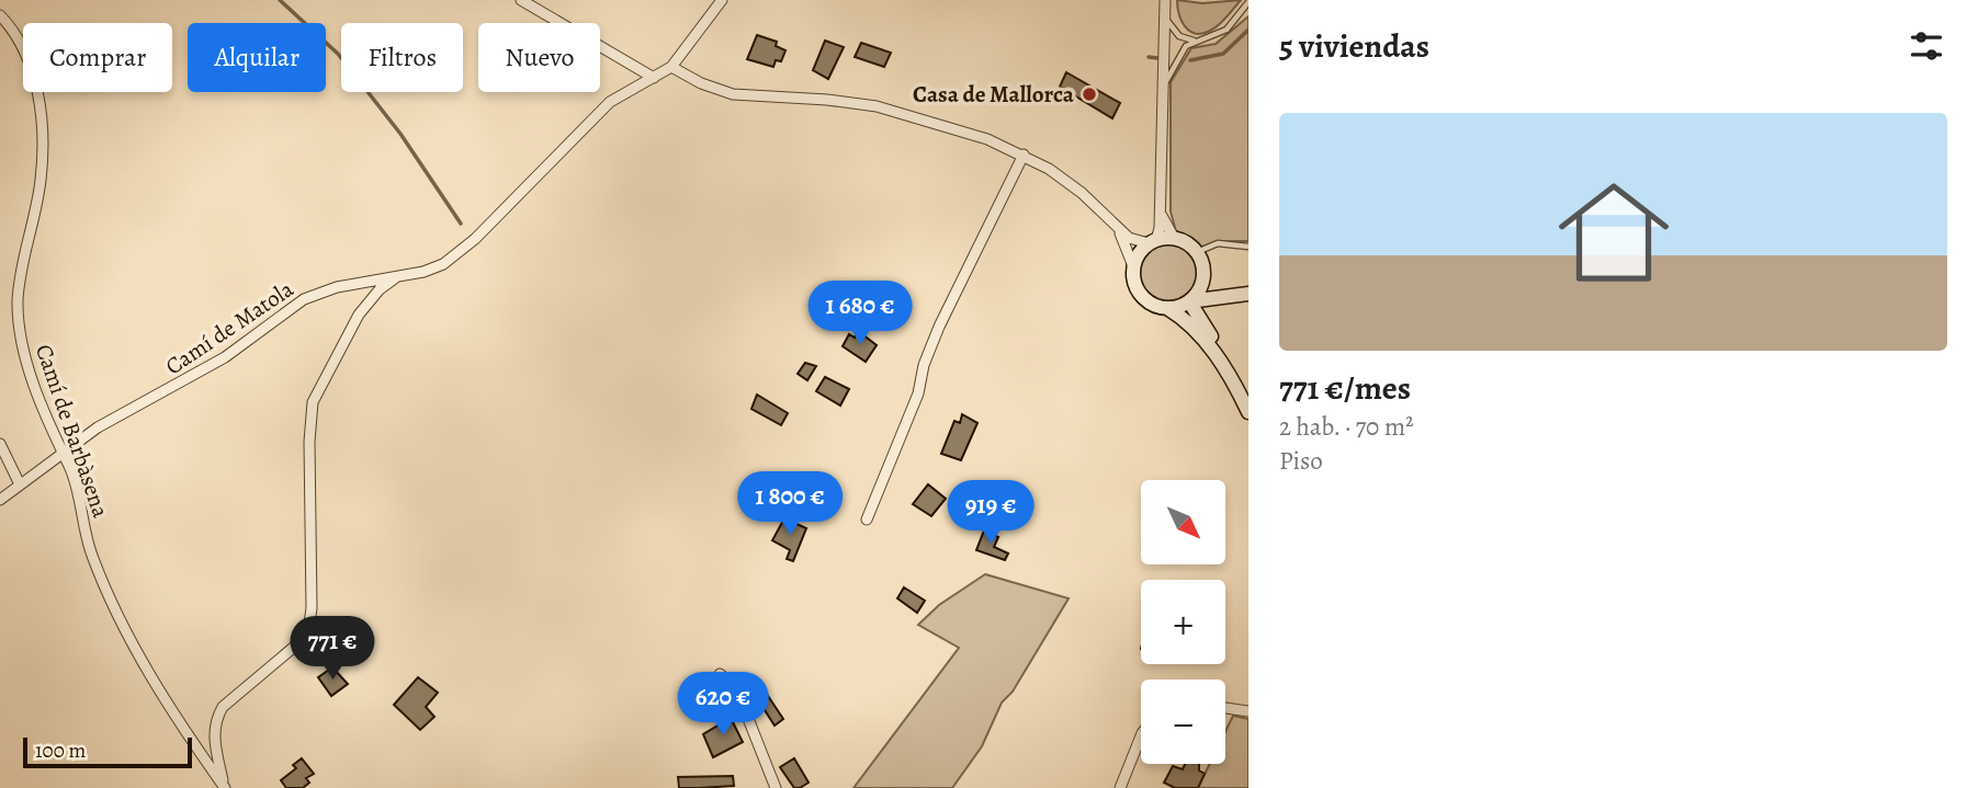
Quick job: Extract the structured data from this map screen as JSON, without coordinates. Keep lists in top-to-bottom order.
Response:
{
  "streets": {
    "street": ["Camí de Matola", "Camí de Barbàsena"]
  },
  "crossings": [
    ["Camí de Matola", "Camí de Barbàsena"]
  ],
  "places": ["Casa de Mallorca"],
  "scale_bar": "100 m",
  "north": "bottom right",
  "page": {
    "heading": "5 viviendas",
    "chip": [
      "Comprar",
      "Alquilar",
      "Filtros",
      "Nuevo"
    ],
    "list": [
      {
        "name": "771 €/mes",
        "note": "2 hab. · 70 m² · Piso"
      }
    ],
    "price": [
      "1 680 €",
      "1 800 €",
      "919 €",
      "771 €",
      "620 €"
    ],
    "map_buttons": ["+", "−"],
    "scale": "100 m"
  }
}
